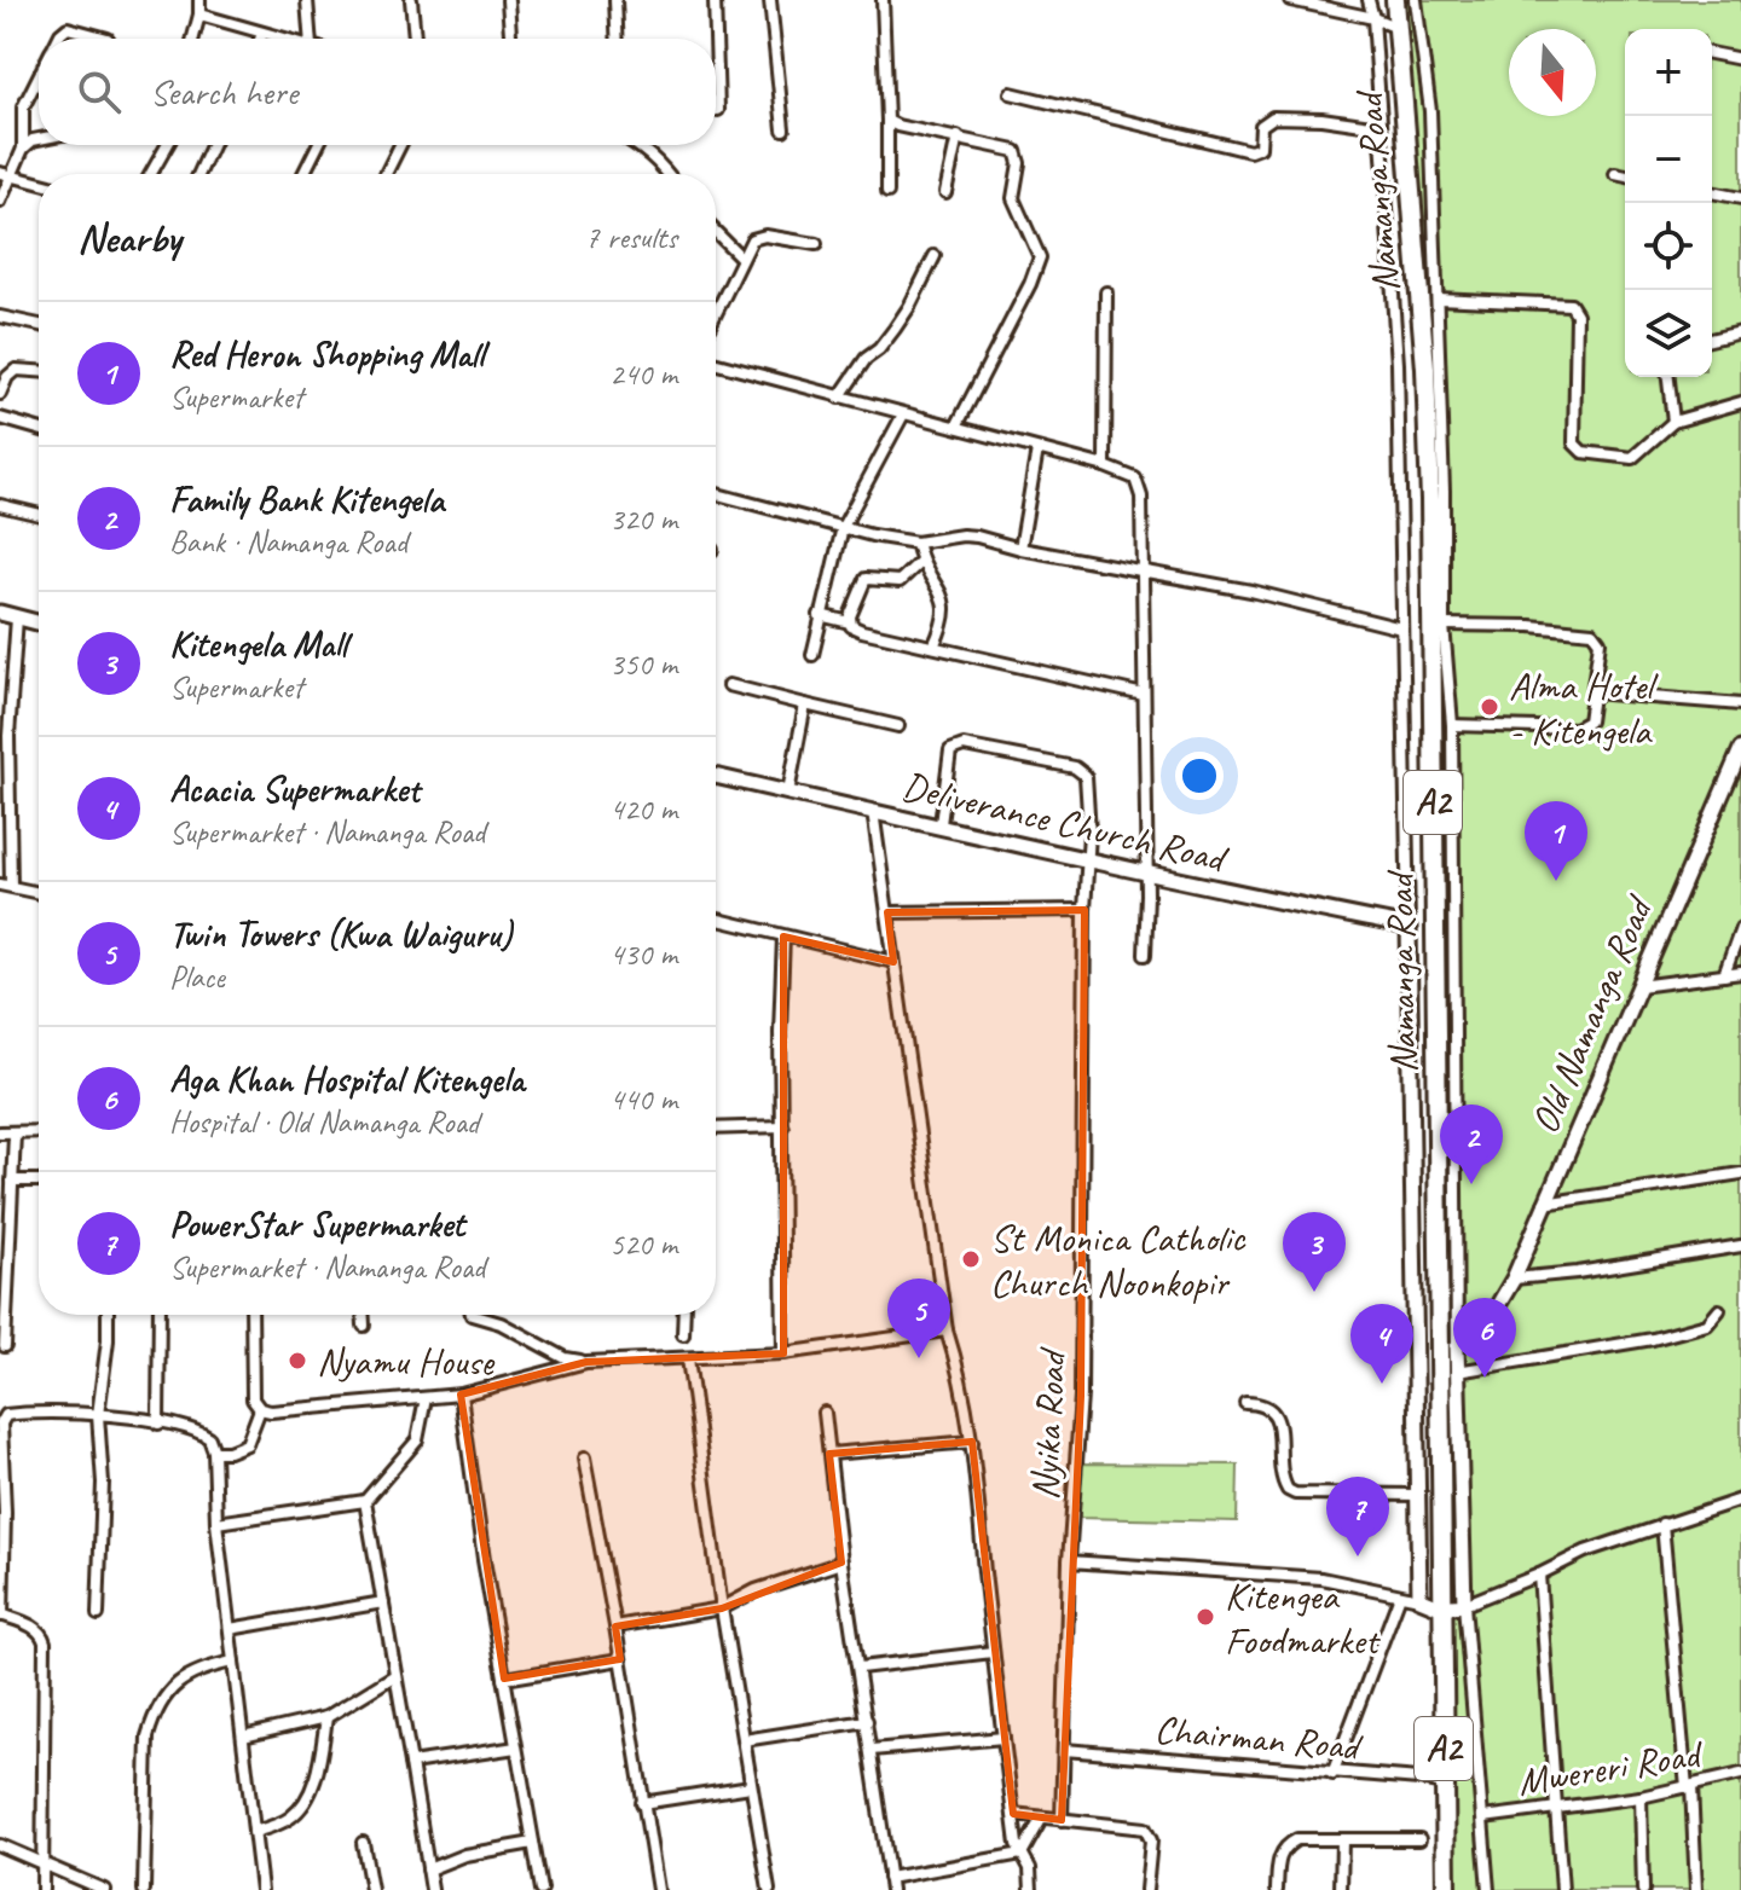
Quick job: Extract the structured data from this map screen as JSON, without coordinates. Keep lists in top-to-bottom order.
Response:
{
  "streets": {
    "highway": ["Namanga Road", "A2"],
    "street": [
      "Deliverance Church Road",
      "Old Namanga Road",
      "Nyika Road",
      "Chairman Road",
      "Mwereri Road"
    ]
  },
  "crossings": [
    ["Namanga Road", "Chairman Road"],
    ["Deliverance Church Road", "Nyika Road"],
    ["Nyika Road", "Chairman Road"]
  ],
  "places": [
    "Alma Hotel - Kitengela",
    "St Monica Catholic Church Noonkopir",
    "Nyamu House",
    "Kitengea Foodmarket"
  ],
  "north": "bottom",
  "page": {
    "map_buttons": ["+", "−"],
    "search": "Search here",
    "heading": ["Nearby", "7 results"],
    "list": [
      {
        "mark": "1",
        "name": "Red Heron Shopping Mall",
        "note": "Supermarket",
        "value": "240 m"
      },
      {
        "mark": "2",
        "name": "Family Bank Kitengela",
        "note": "Bank · Namanga Road",
        "value": "320 m"
      },
      {
        "mark": "3",
        "name": "Kitengela Mall",
        "note": "Supermarket",
        "value": "350 m"
      },
      {
        "mark": "4",
        "name": "Acacia Supermarket",
        "note": "Supermarket · Namanga Road",
        "value": "420 m"
      },
      {
        "mark": "5",
        "name": "Twin Towers (Kwa Waiguru)",
        "note": "Place",
        "value": "430 m"
      },
      {
        "mark": "6",
        "name": "Aga Khan Hospital Kitengela",
        "note": "Hospital · Old Namanga Road",
        "value": "440 m"
      },
      {
        "mark": "7",
        "name": "PowerStar Supermarket",
        "note": "Supermarket · Namanga Road",
        "value": "520 m"
      }
    ],
    "pins": [
      "1",
      "2",
      "3",
      "5",
      "6",
      "4",
      "7"
    ]
  }
}
